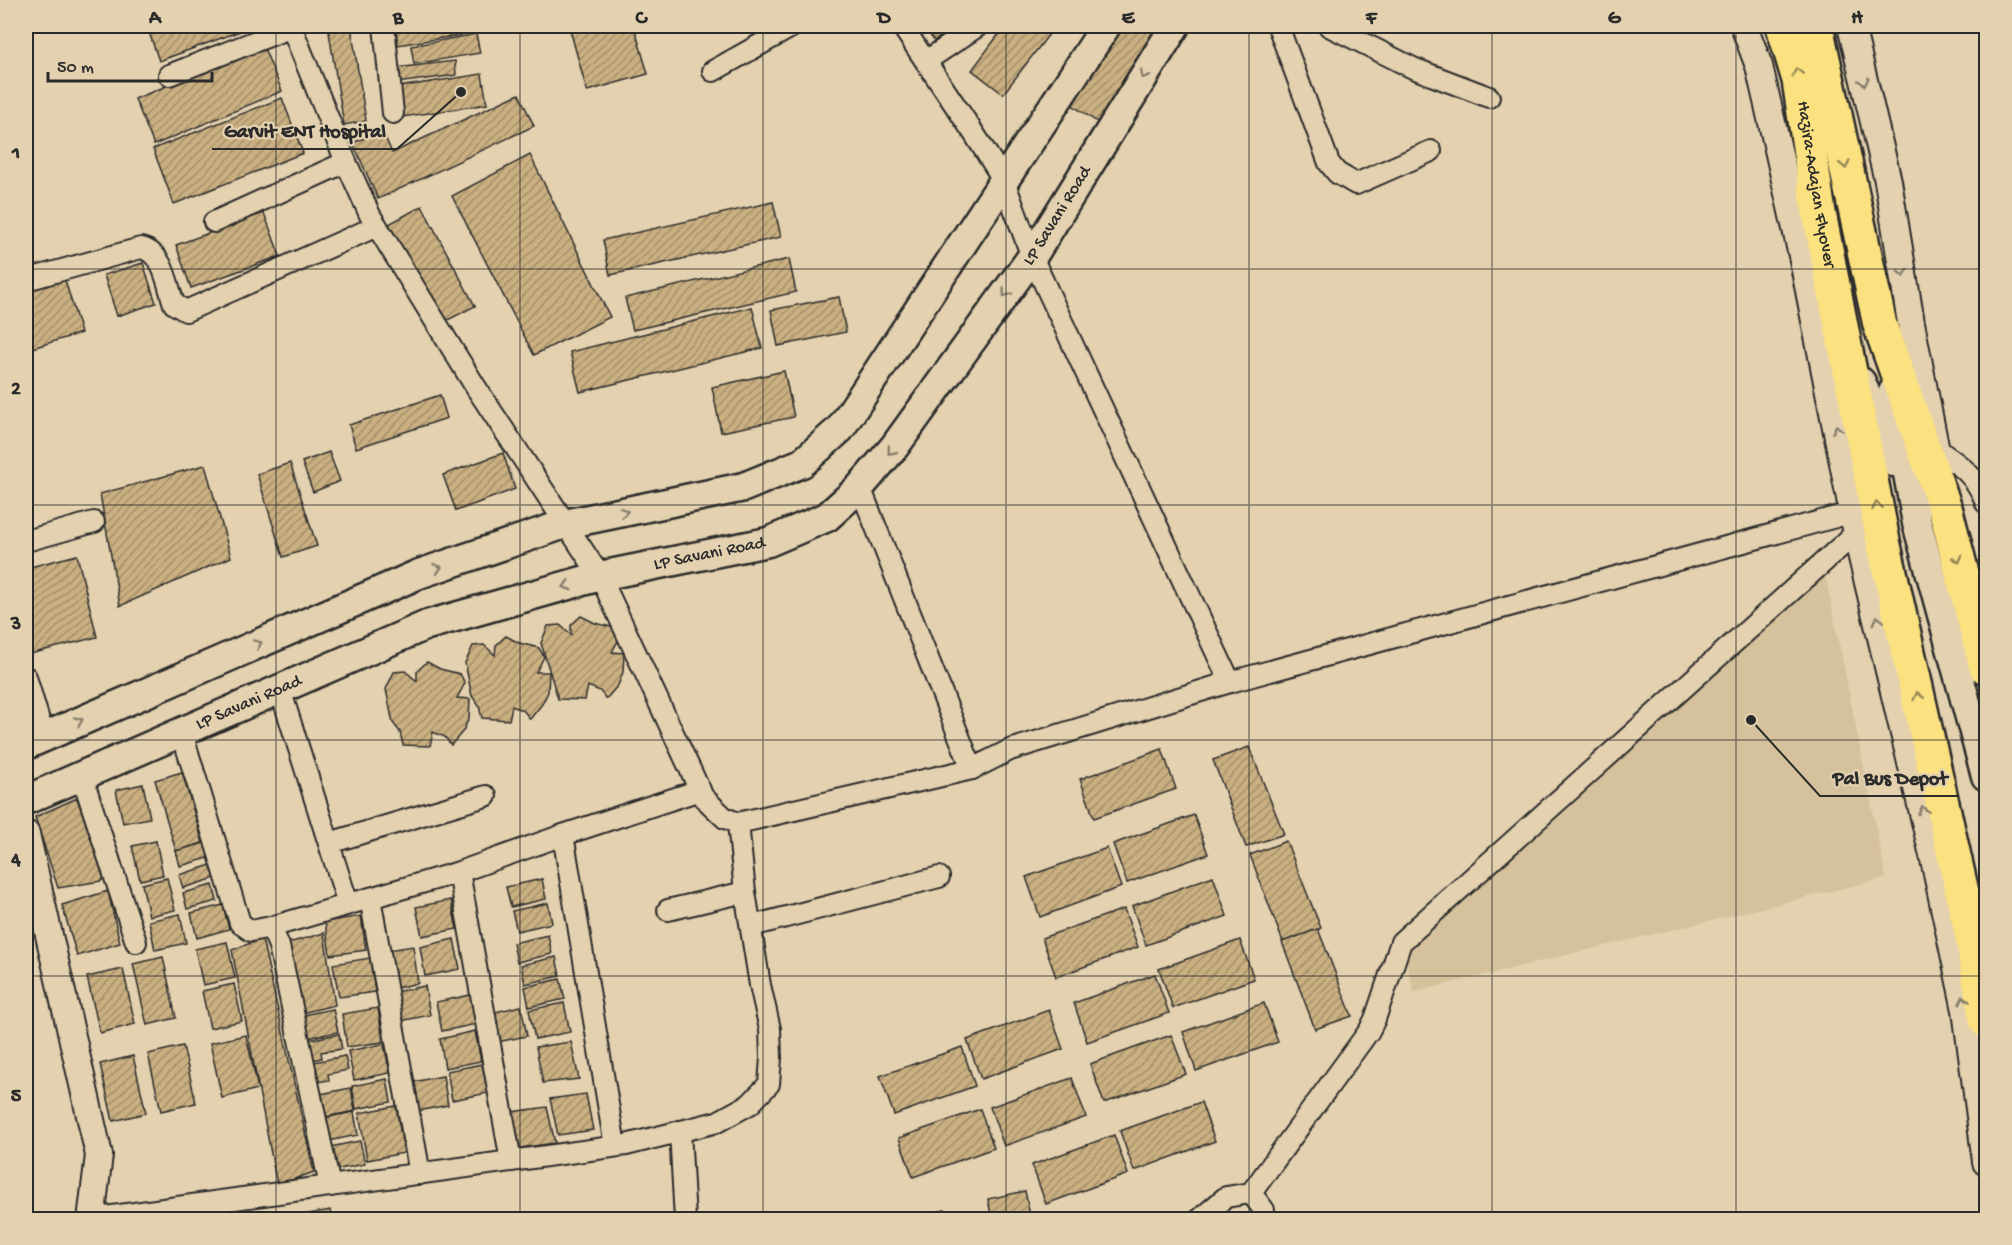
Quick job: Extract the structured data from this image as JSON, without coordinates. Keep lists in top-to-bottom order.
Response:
{
  "streets": {
    "highway": ["Hazira-Adajan Flyover"],
    "main road": ["LP Savani Road"]
  },
  "places": ["Garvit ENT Hospital", "Pal Bus Depot"],
  "scale_bar": "50 m",
  "grid": {
    "columns": [
      "A",
      "B",
      "C",
      "D",
      "E",
      "F",
      "G",
      "H"
    ],
    "rows": [
      "1",
      "2",
      "3",
      "4",
      "5"
    ]
  }
}
